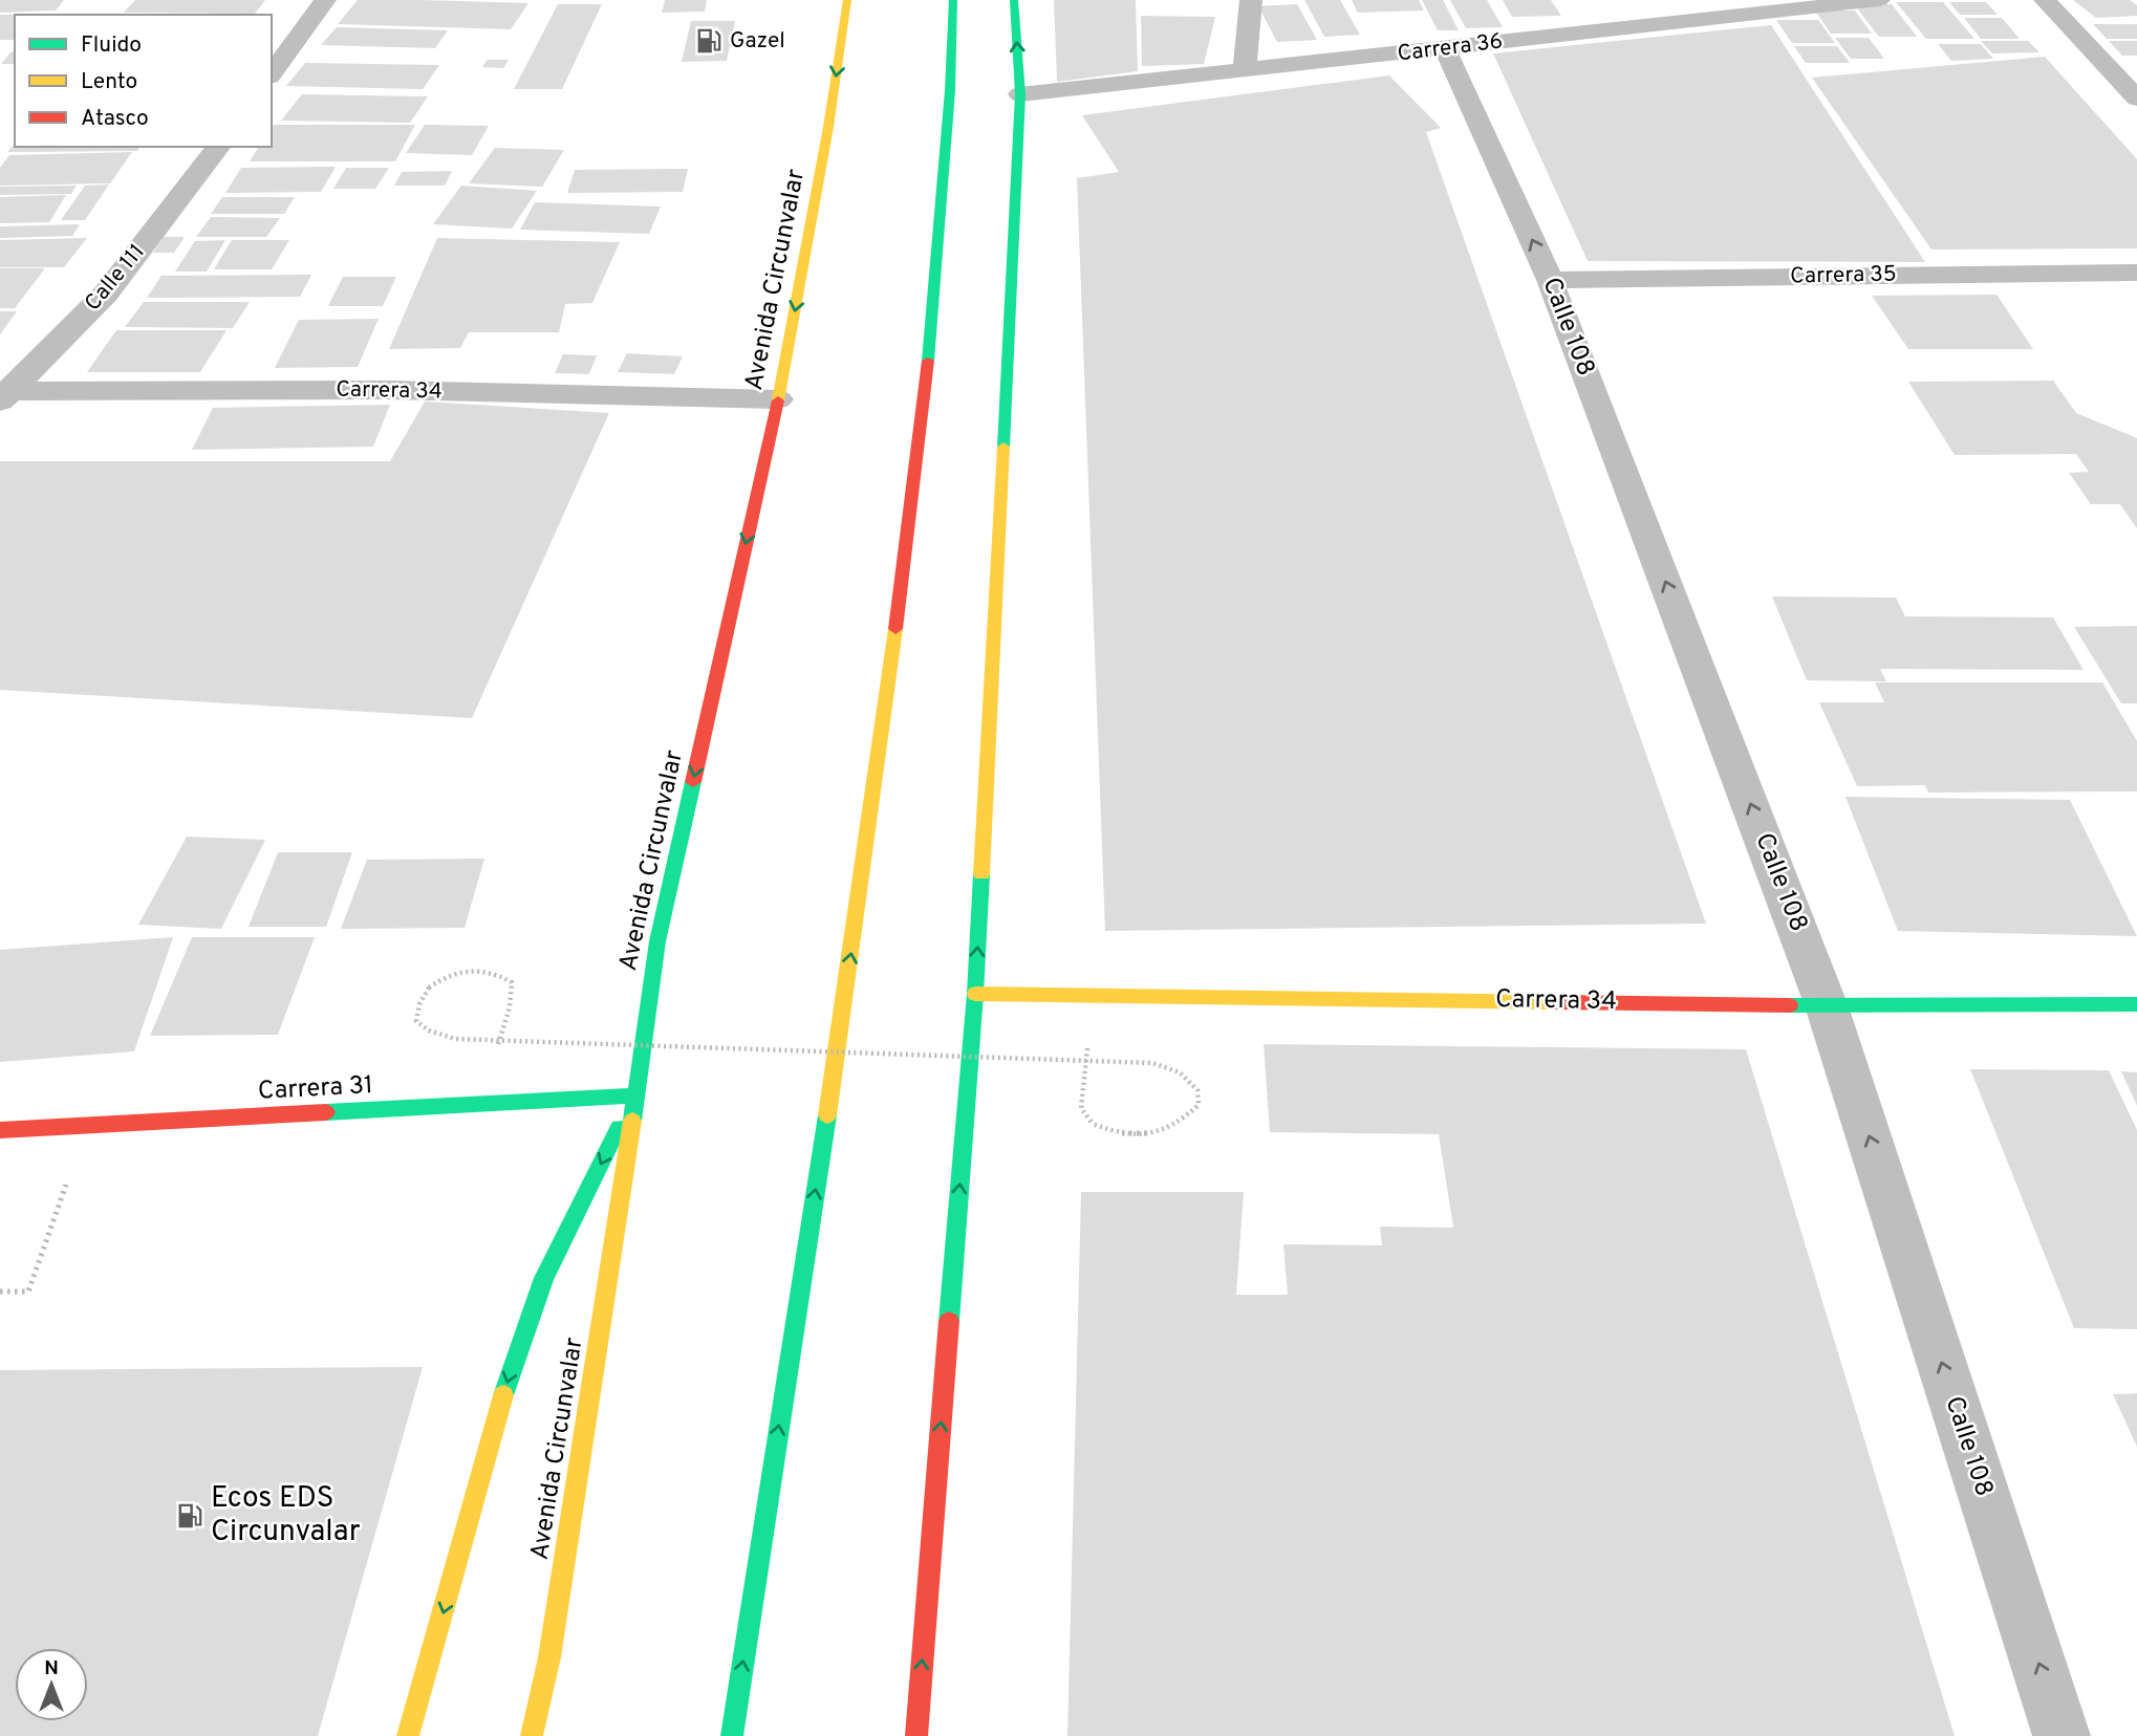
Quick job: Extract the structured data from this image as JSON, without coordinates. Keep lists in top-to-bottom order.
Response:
{
  "streets": {
    "main road": ["Avenida Circunvalar", "Carrera 34", "Carrera 31"],
    "street": [
      "Carrera 36",
      "Carrera 35",
      "Calle 111",
      "Calle 108"
    ]
  },
  "crossings": [
    ["Carrera 36", "Calle 108"],
    ["Carrera 35", "Calle 108"],
    ["Calle 111", "Carrera 34"],
    ["Avenida Circunvalar", "Carrera 34"],
    ["Avenida Circunvalar", "Carrera 31"],
    ["Calle 108", "Carrera 34"]
  ],
  "one_way": ["Calle 108"],
  "places": {
    "fuel station": ["Gazel", "Ecos EDS Circunvalar"]
  },
  "legend": ["Fluido", "Lento", "Atasco"],
  "north": "top"
}
